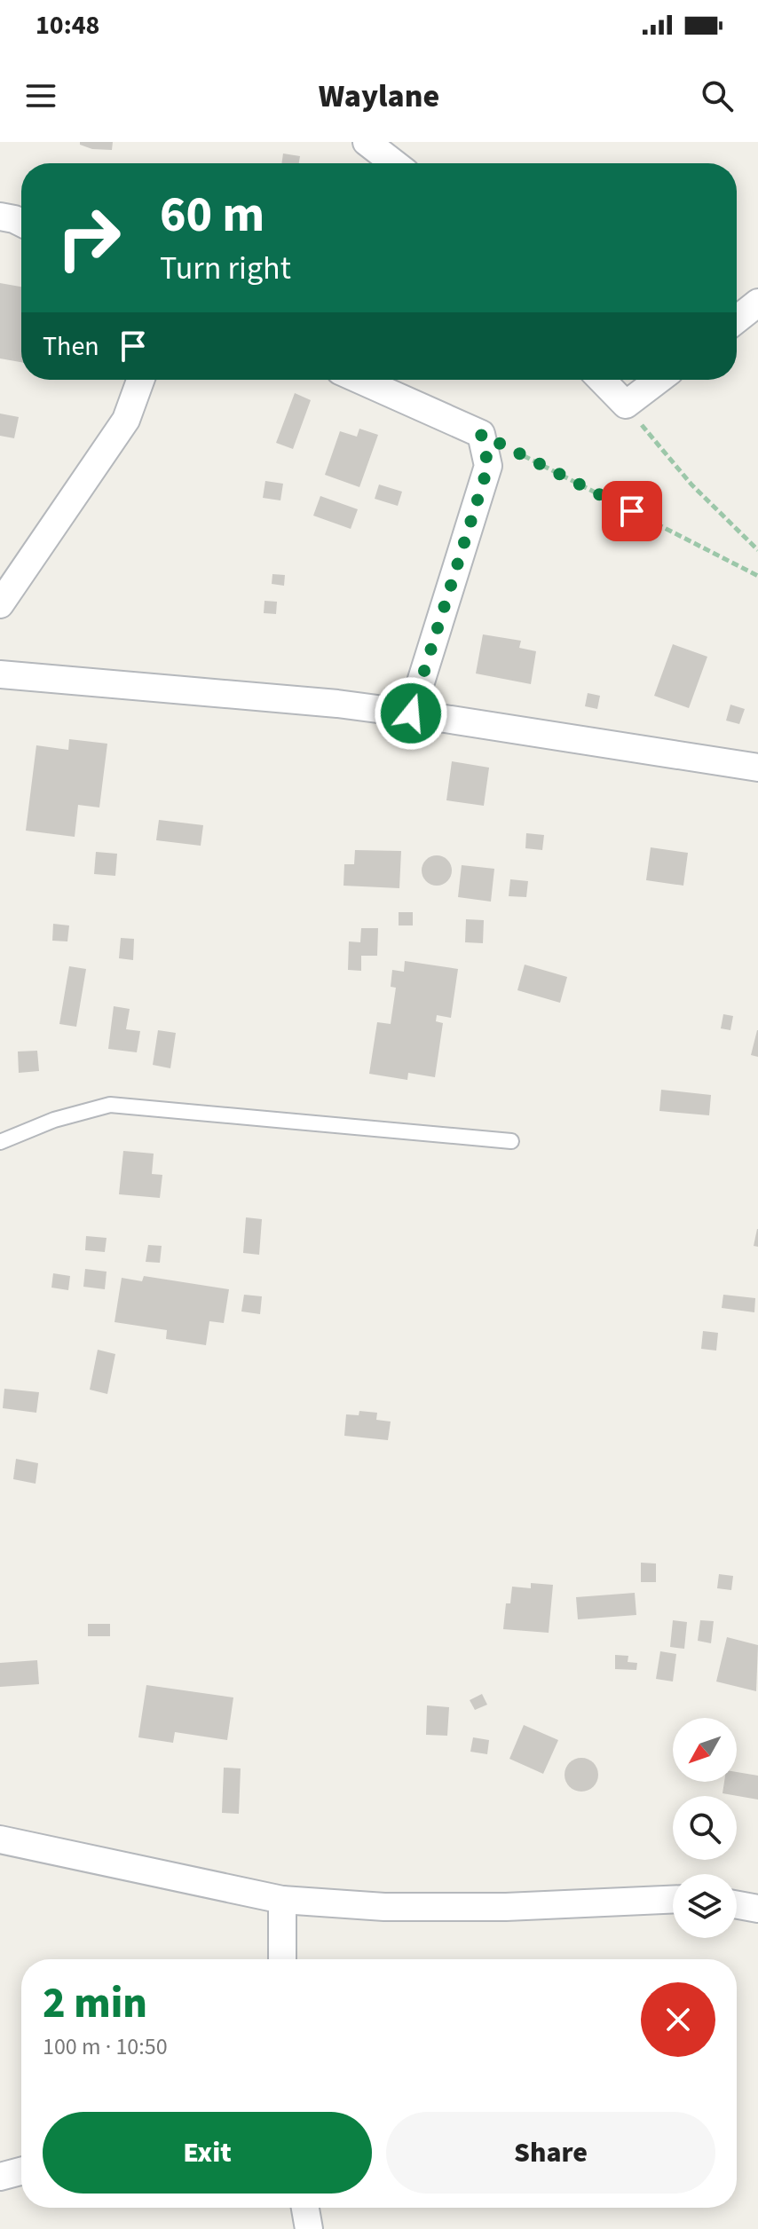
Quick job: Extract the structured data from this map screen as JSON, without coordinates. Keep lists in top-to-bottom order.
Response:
{
  "north": "bottom left",
  "page": {
    "status": "10:48",
    "header": "Waylane",
    "turn": ["60 m", "Turn right"],
    "then": "Then",
    "heading": ["2 min", "100 m · 10:50"],
    "buttons": ["Exit", "Share"]
  }
}
